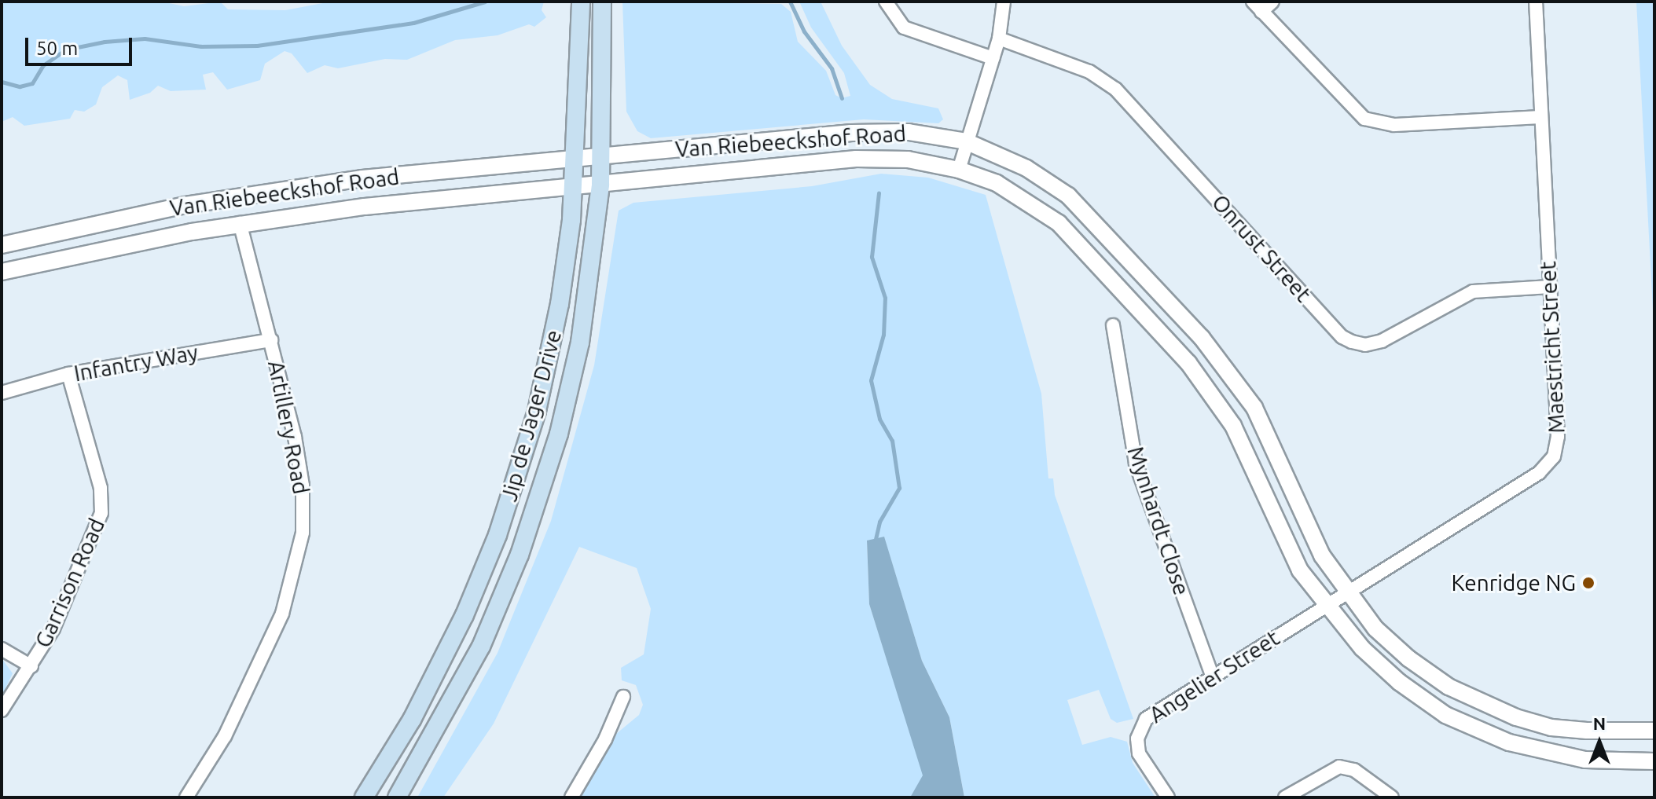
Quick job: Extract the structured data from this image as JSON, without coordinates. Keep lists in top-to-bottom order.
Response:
{
  "streets": {
    "main road": ["Jip de Jager Drive"],
    "street": [
      "Van Riebeeckshof Road",
      "Onrust Street",
      "Maestricht Street",
      "Infantry Way",
      "Artillery Road",
      "Mynhardt Close",
      "Garrison Road",
      "Angelier Street"
    ]
  },
  "crossings": [
    ["Van Riebeeckshof Road", "Maestricht Street"],
    ["Van Riebeeckshof Road", "Jip de Jager Drive"],
    ["Van Riebeeckshof Road", "Artillery Road"],
    ["Van Riebeeckshof Road", "Angelier Street"],
    ["Onrust Street", "Maestricht Street"],
    ["Maestricht Street", "Angelier Street"],
    ["Infantry Way", "Artillery Road"],
    ["Infantry Way", "Garrison Road"],
    ["Mynhardt Close", "Angelier Street"]
  ],
  "places": ["Kenridge NG"],
  "scale_bar": "50 m",
  "north": "top"
}
